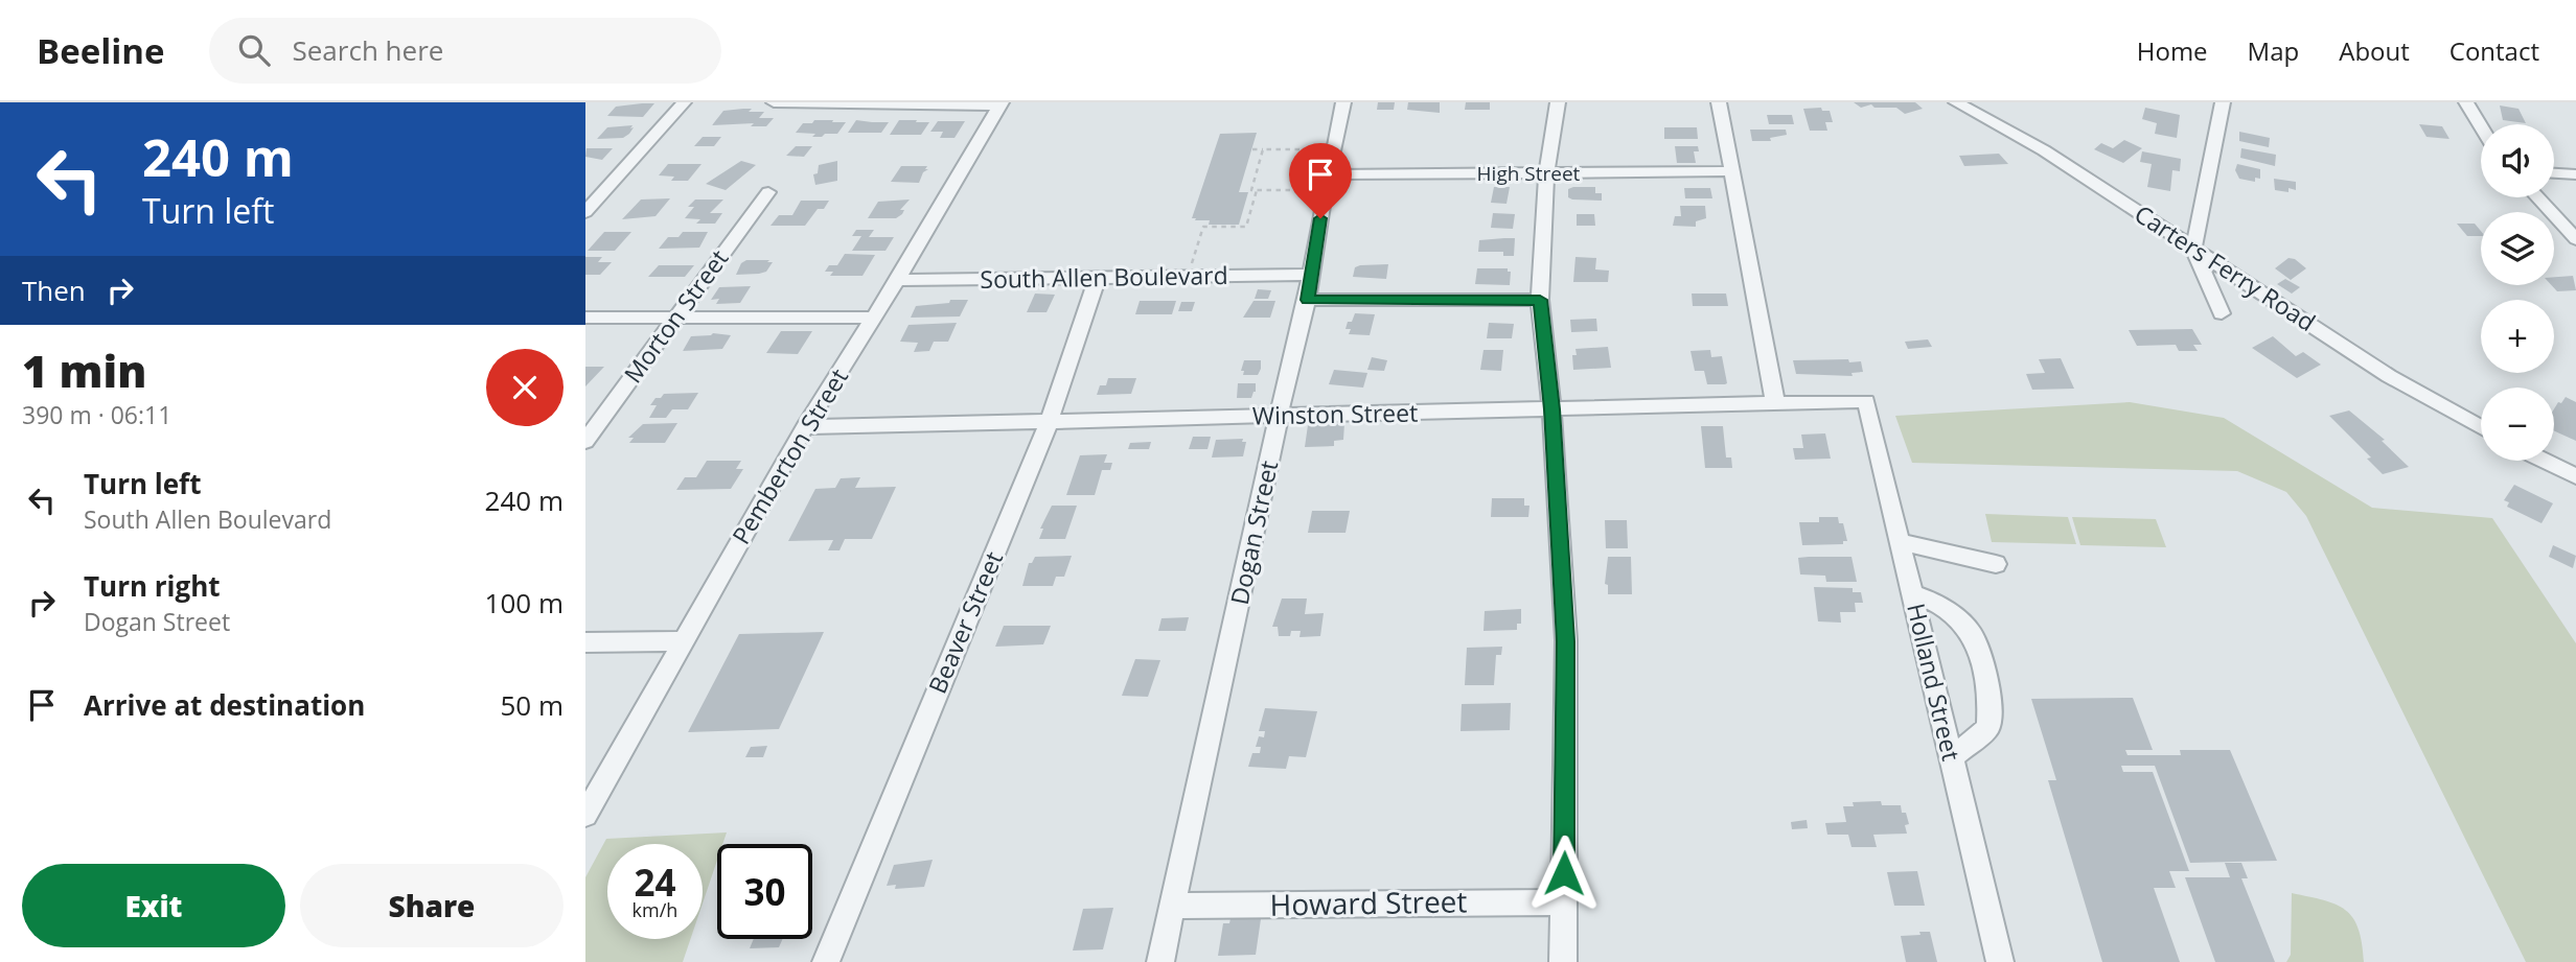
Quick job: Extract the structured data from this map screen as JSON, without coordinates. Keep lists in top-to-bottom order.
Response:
{
  "streets": {
    "street": [
      "High Street",
      "Carters Ferry Road",
      "South Allen Boulevard",
      "Morton Street",
      "Winston Street",
      "Pemberton Street",
      "Dogan Street",
      "Beaver Street",
      "Holland Street",
      "Howard Street"
    ]
  },
  "crossings": [
    ["High Street", "Dogan Street"],
    ["South Allen Boulevard", "Pemberton Street"],
    ["South Allen Boulevard", "Dogan Street"],
    ["South Allen Boulevard", "Beaver Street"],
    ["Winston Street", "Pemberton Street"],
    ["Winston Street", "Dogan Street"],
    ["Winston Street", "Beaver Street"],
    ["Winston Street", "Holland Street"],
    ["Dogan Street", "Howard Street"]
  ],
  "page": {
    "header": "Beeline",
    "search": "Search here",
    "nav": [
      "Home",
      "Map",
      "About",
      "Contact"
    ],
    "turn": ["240 m", "Turn left"],
    "map_buttons": ["+", "−"],
    "then": "Then",
    "heading": ["1 min", "390 m · 06:11"],
    "list": [
      {
        "name": "Turn left",
        "note": "South Allen Boulevard",
        "value": "240 m"
      },
      {
        "name": "Turn right",
        "note": "Dogan Street",
        "value": "100 m"
      },
      {
        "name": "Arrive at destination",
        "value": "50 m"
      }
    ],
    "speed": "24 km/h",
    "limit": "30",
    "buttons": ["Exit", "Share"]
  }
}
